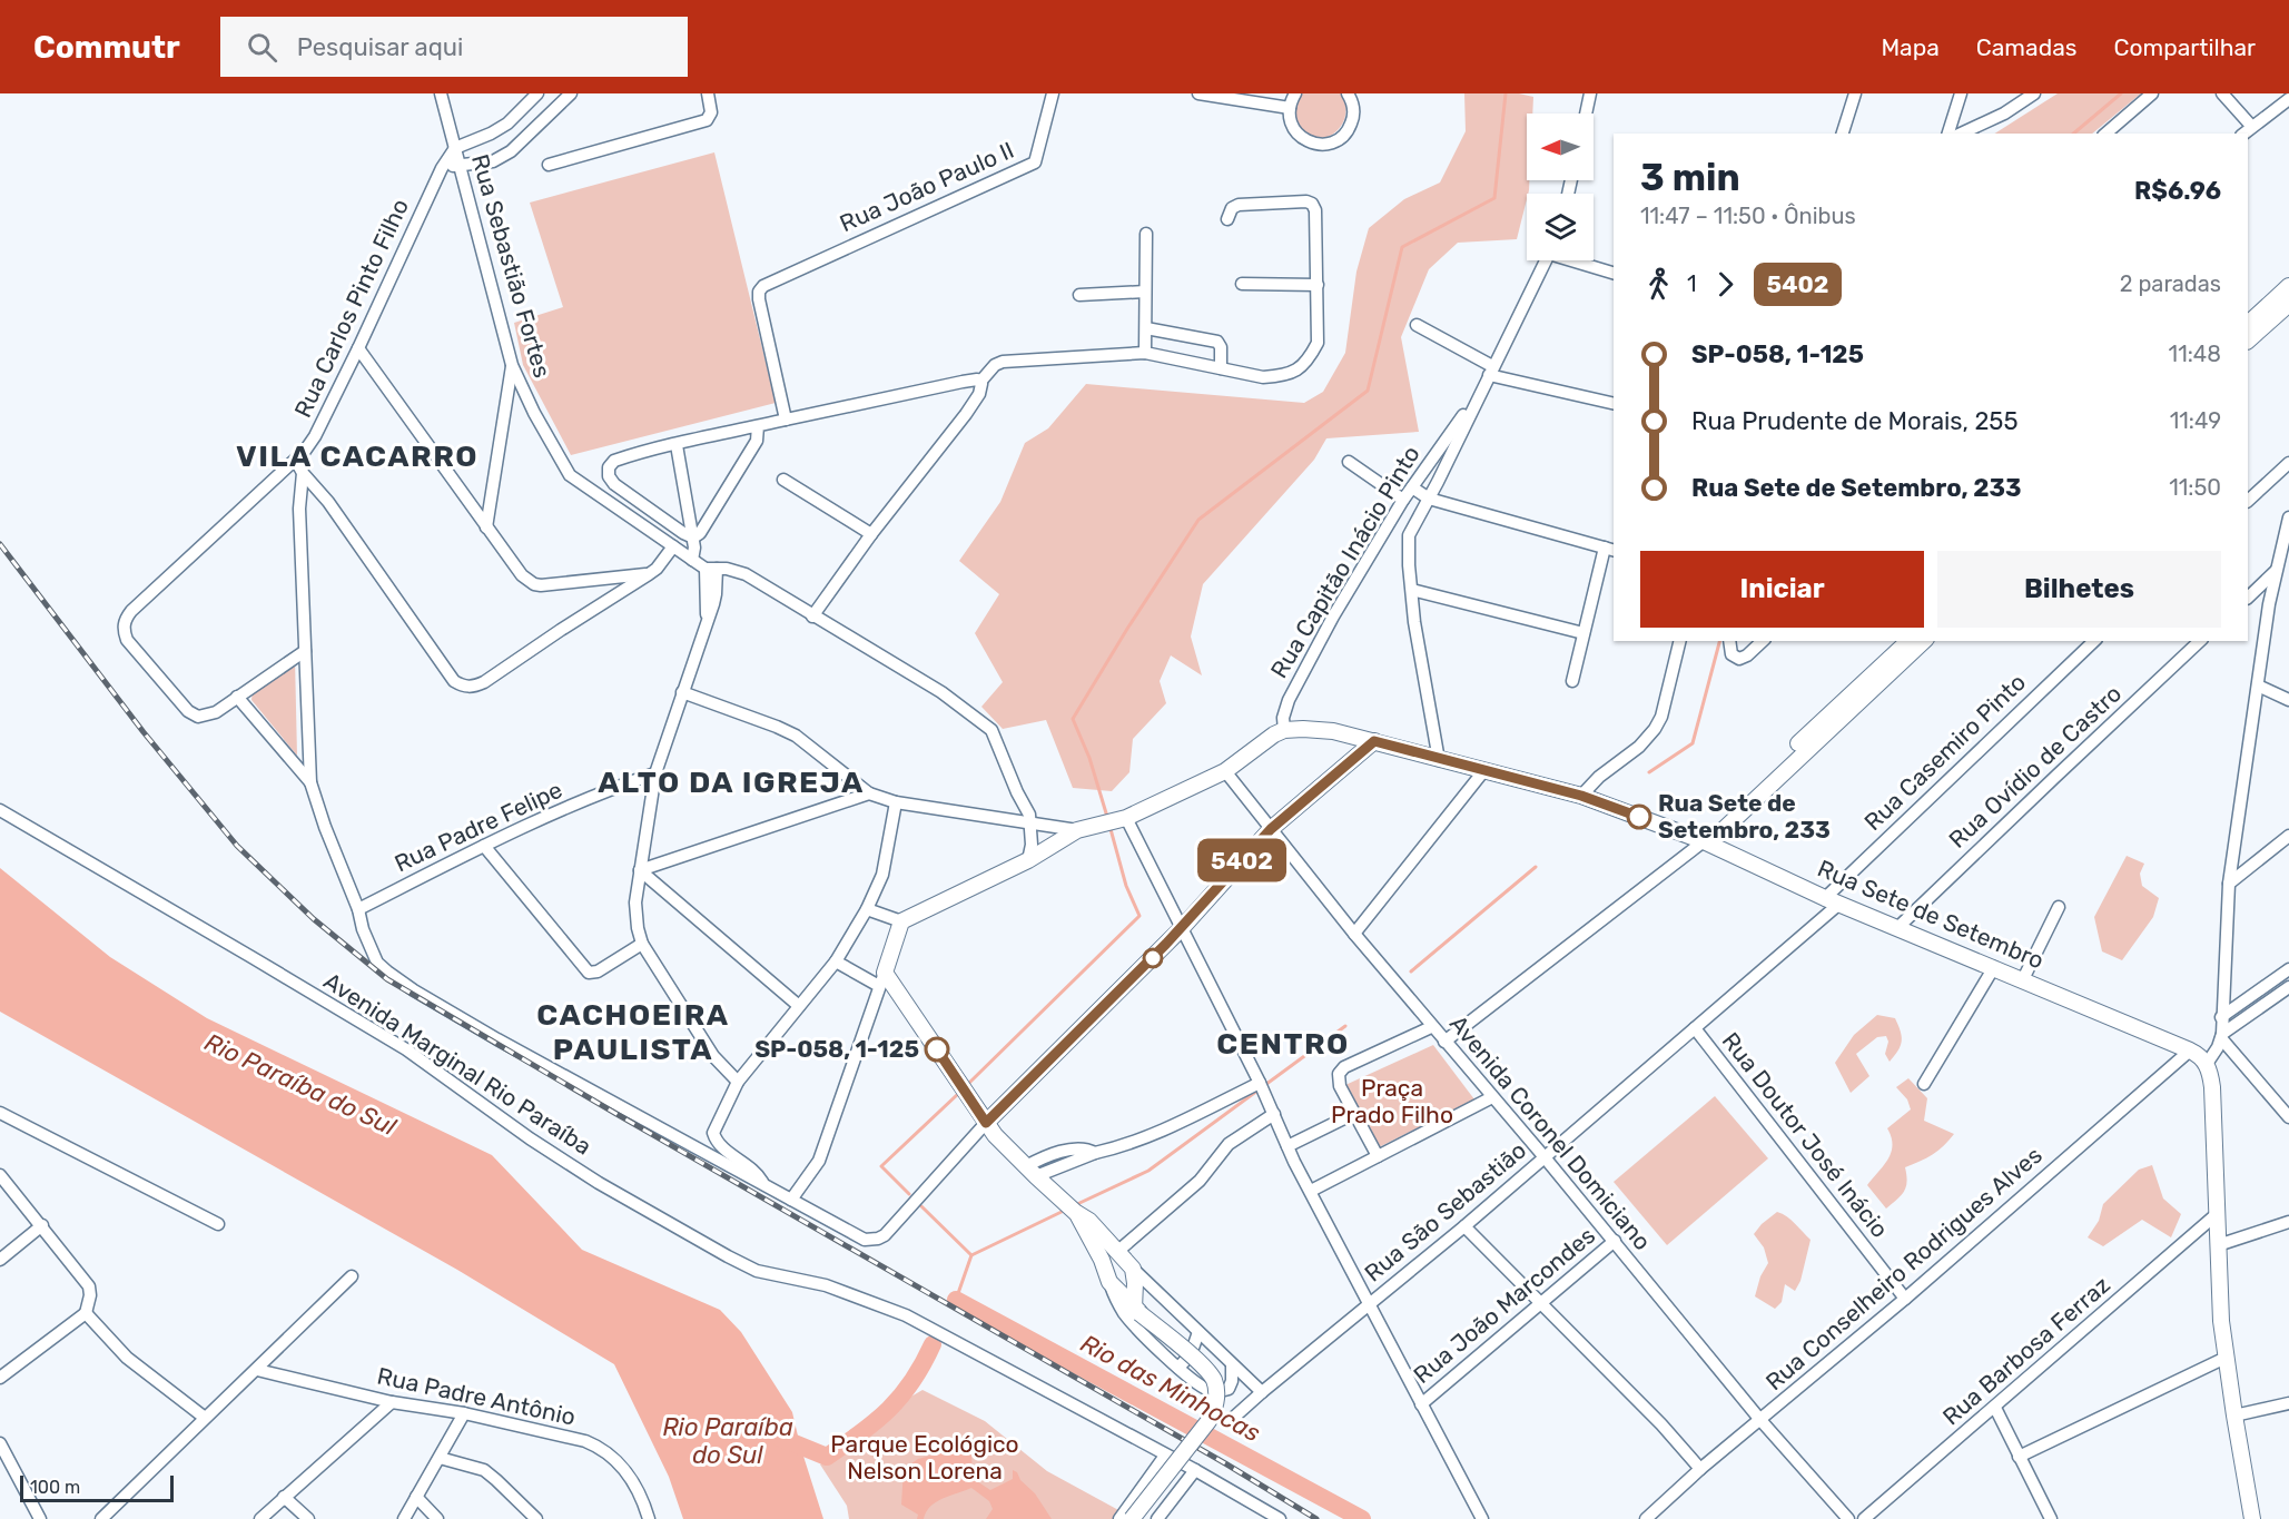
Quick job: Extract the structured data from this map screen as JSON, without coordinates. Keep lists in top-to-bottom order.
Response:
{
  "streets": {
    "main road": ["Rua Sete de Setembro"],
    "street": [
      "Rua João Paulo II",
      "Rua Sebastião Fortes",
      "Rua Carlos Pinto Filho",
      "Rua Capitão Inácio Pinto",
      "Rua Casemiro Pinto",
      "Rua Ovídio de Castro",
      "Rua Padre Felipe",
      "Avenida Marginal Rio Paraíba",
      "Avenida Coronel Domiciano",
      "Rua Doutor José Inácio",
      "Rua São Sebastião",
      "Rua Conselheiro Rodrigues Alves",
      "Rua João Marcondes",
      "Rua Barbosa Ferraz",
      "Rua Padre Antônio"
    ]
  },
  "crossings": [
    ["Rua Sebastião Fortes", "Rua Carlos Pinto Filho"],
    ["Rua Capitão Inácio Pinto", "Rua Sete de Setembro"],
    ["Rua Casemiro Pinto", "Rua Sete de Setembro"],
    ["Rua Casemiro Pinto", "Rua São Sebastião"],
    ["Rua Ovídio de Castro", "Rua Sete de Setembro"],
    ["Rua Sete de Setembro", "Rua São Sebastião"],
    ["Rua Sete de Setembro", "Rua Conselheiro Rodrigues Alves"],
    ["Avenida Coronel Domiciano", "Rua São Sebastião"],
    ["Avenida Coronel Domiciano", "Rua Conselheiro Rodrigues Alves"],
    ["Avenida Coronel Domiciano", "Rua João Marcondes"],
    ["Rua Doutor José Inácio", "Rua São Sebastião"],
    ["Rua Doutor José Inácio", "Rua Conselheiro Rodrigues Alves"]
  ],
  "districts": [
    "VILA CACARRO",
    "ALTO DA IGREJA",
    "CACHOEIRA PAULISTA",
    "CENTRO"
  ],
  "water": ["Rio Paraíba do Sul", "Rio das Minhocas"],
  "parks": ["Praça Prado Filho", "Parque Ecológico Nelson Lorena"],
  "places": ["Rua Sete de Setembro, 233", "SP-058, 1-125"],
  "lines": ["bus line 5402"],
  "scale_bar": "100 m",
  "north": "left",
  "page": {
    "header": "Commutr",
    "search": "Pesquisar aqui",
    "nav": ["Mapa", "Camadas", "Compartilhar"],
    "on_map": "5402",
    "heading": ["3 min", "11:47 – 11:50 · Ônibus", "R$6.96"],
    "legs": ["1", "5402", "2 paradas"],
    "list": [
      {
        "name": "SP-058, 1-125",
        "value": "11:48"
      },
      {
        "name": "Rua Prudente de Morais, 255",
        "value": "11:49"
      },
      {
        "name": "Rua Sete de Setembro, 233",
        "value": "11:50"
      }
    ],
    "buttons": ["Iniciar", "Bilhetes"],
    "scale": "100 m"
  }
}
